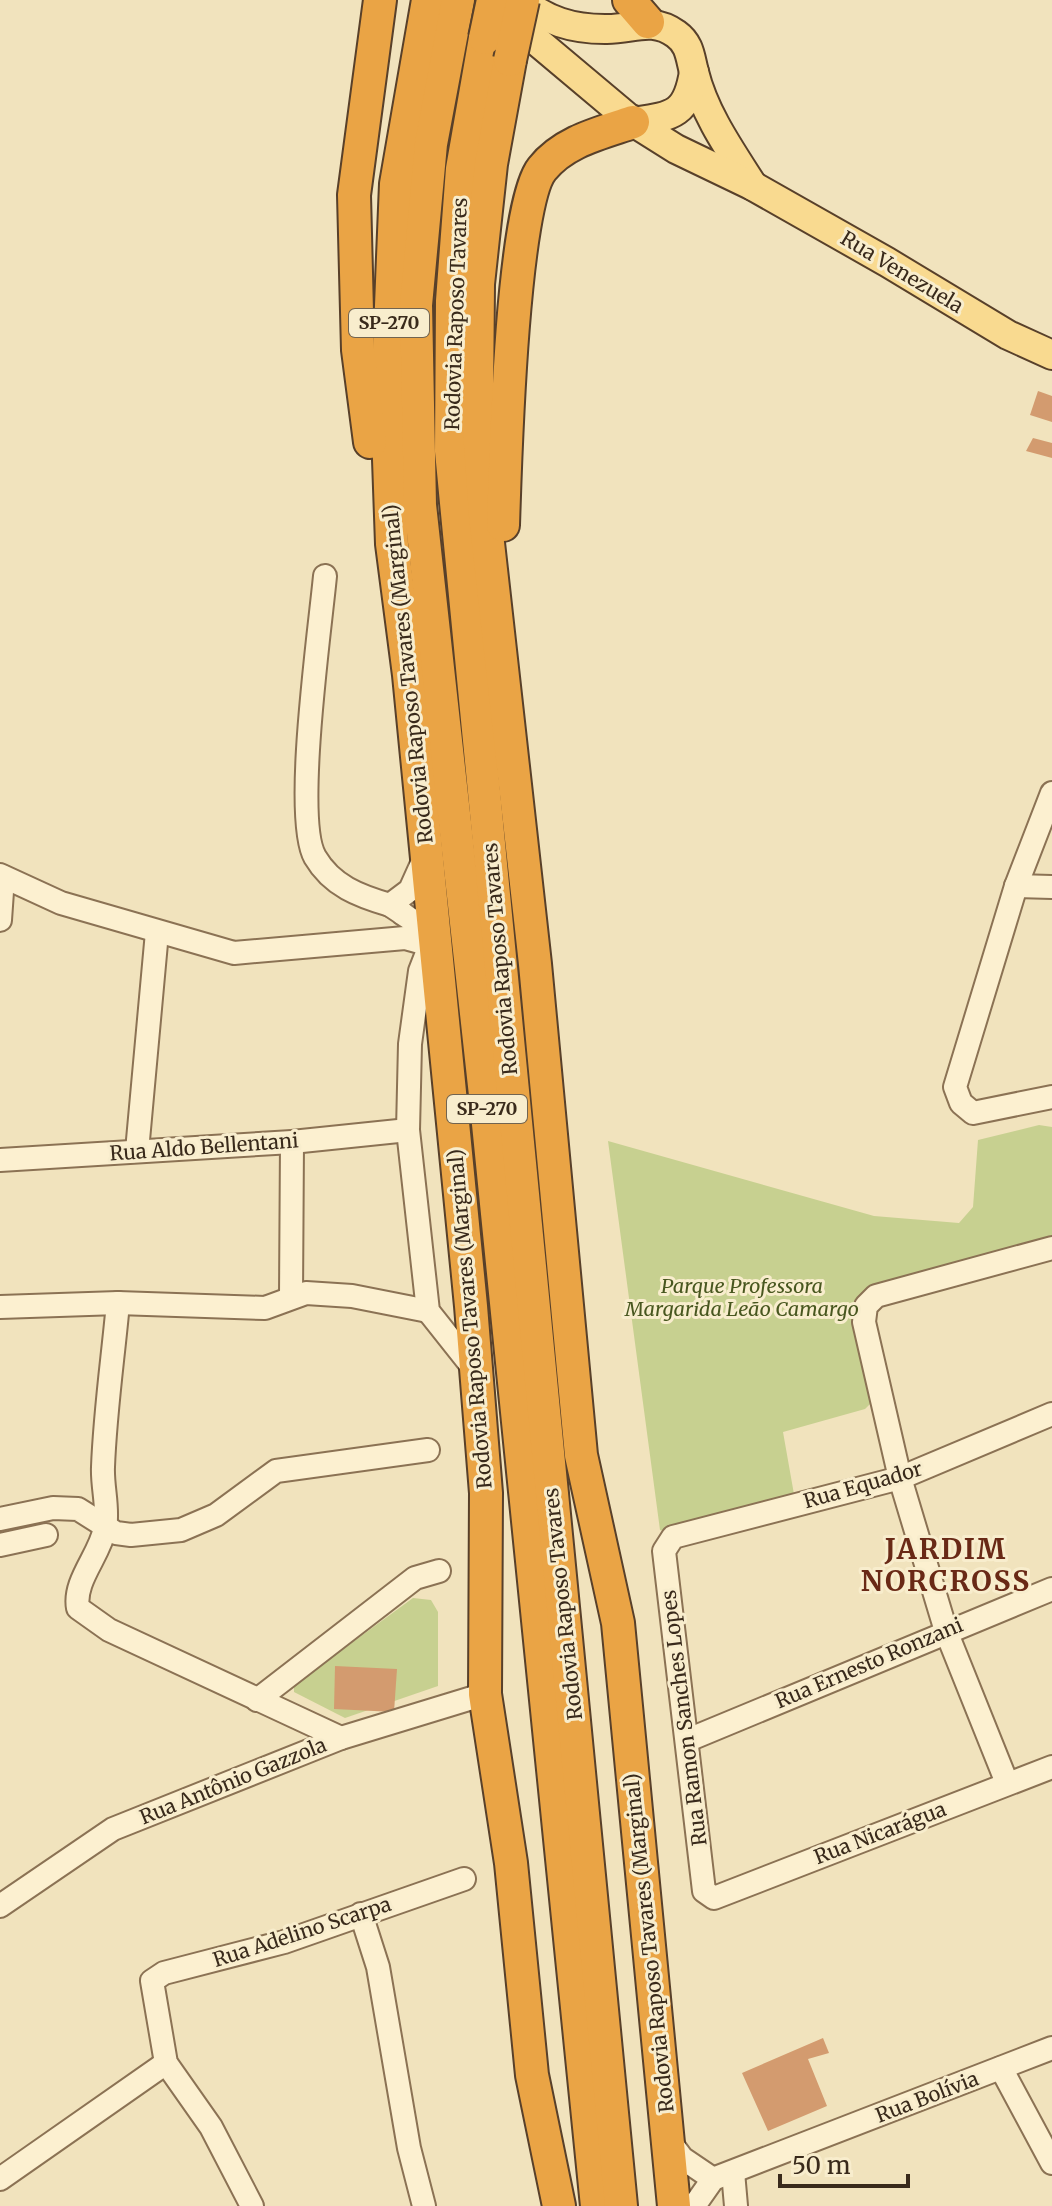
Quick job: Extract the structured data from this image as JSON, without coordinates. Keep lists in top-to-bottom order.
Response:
{
  "streets": {
    "highway": ["Rodovia Raposo Tavares", "SP-270", "Rodovia Raposo Tavares (Marginal)"],
    "main road": ["Rua Venezuela"],
    "street": [
      "Rua Aldo Bellentani",
      "Rua Equador",
      "Rua Ernesto Ronzani",
      "Rua Ramon Sanches Lopes",
      "Rua Antônio Gazzola",
      "Rua Nicarágua",
      "Rua Adelino Scarpa",
      "Rua Bolívia"
    ]
  },
  "crossings": [
    ["Rua Venezuela", "Rodovia Raposo Tavares"],
    ["Rua Venezuela", "Rodovia Raposo Tavares (Marginal)"],
    ["Rodovia Raposo Tavares", "Rodovia Raposo Tavares (Marginal)"],
    ["Rodovia Raposo Tavares (Marginal)", "Rua Antônio Gazzola"],
    ["Rua Equador", "Rua Ramon Sanches Lopes"],
    ["Rua Ernesto Ronzani", "Rua Ramon Sanches Lopes"],
    ["Rua Ramon Sanches Lopes", "Rua Nicarágua"]
  ],
  "districts": ["JARDIM NORCROSS"],
  "parks": ["Parque Professora Margarida Leão Camargo"],
  "scale_bar": "50 m"
}
